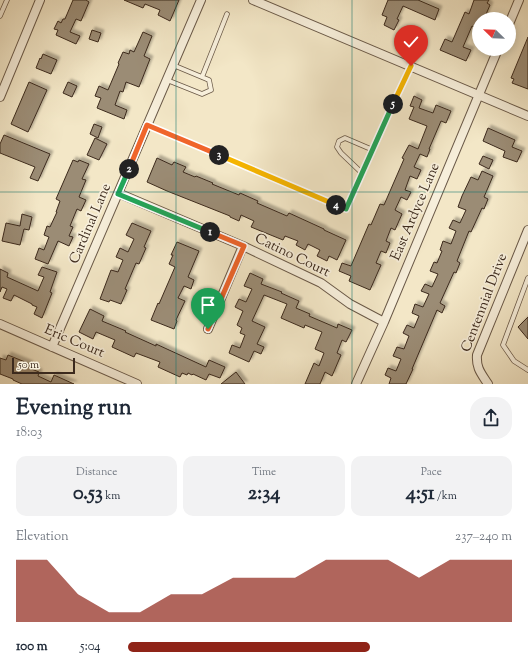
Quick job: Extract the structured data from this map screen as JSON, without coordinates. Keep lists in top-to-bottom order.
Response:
{
  "streets": {
    "street": [
      "East Ardyce Lane",
      "Cardinal Lane",
      "Catino Court",
      "Centennial Drive",
      "Eric Court"
    ]
  },
  "crossings": [
    ["East Ardyce Lane", "Catino Court"],
    ["Cardinal Lane", "Catino Court"],
    ["Cardinal Lane", "Eric Court"]
  ],
  "scale_bar": "50 m",
  "north": "top left",
  "page": {
    "pins": [
      "5",
      "3",
      "2",
      "4",
      "1"
    ],
    "scale": "50 m",
    "heading": ["Evening run", "18:03"],
    "stats": [
      ["Distance", "0.53 km"],
      ["Time", "2:34"],
      ["Pace", "4:51 /km"]
    ],
    "chart": ["Elevation", "237–240 m"],
    "list": [
      {
        "name": "100 m",
        "note": "5:04"
      }
    ]
  }
}
